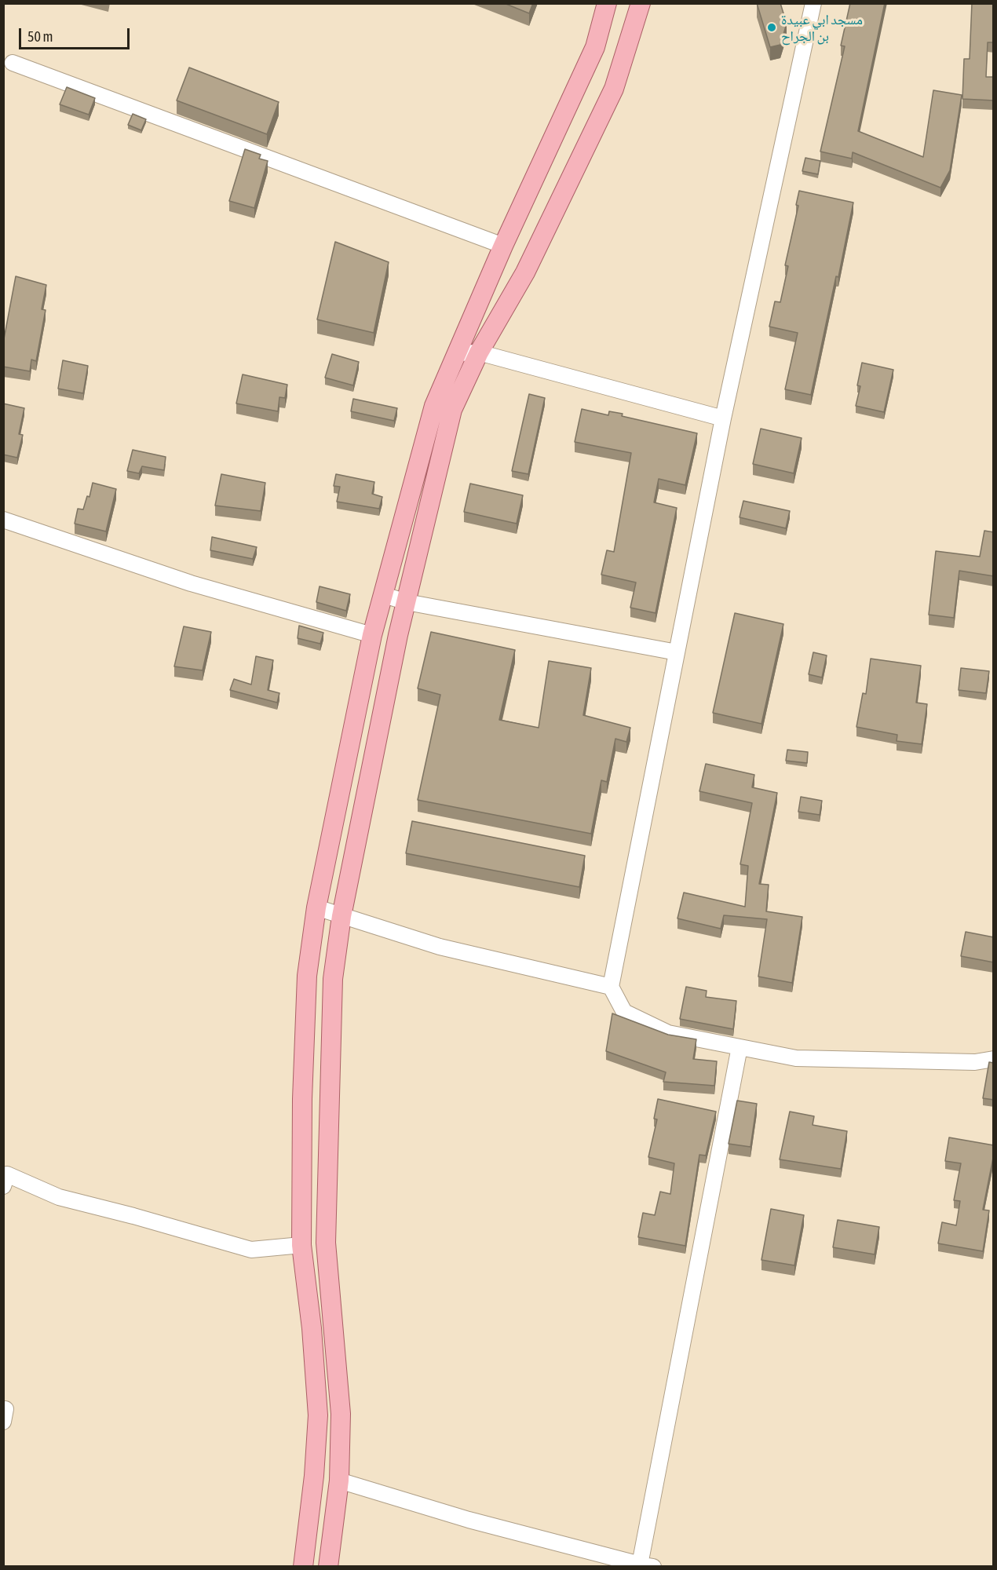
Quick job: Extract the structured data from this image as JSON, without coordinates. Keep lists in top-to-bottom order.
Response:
{
  "places": ["مسجد ابي عبيدة بن الجراح"],
  "scale_bar": "50 m"
}
